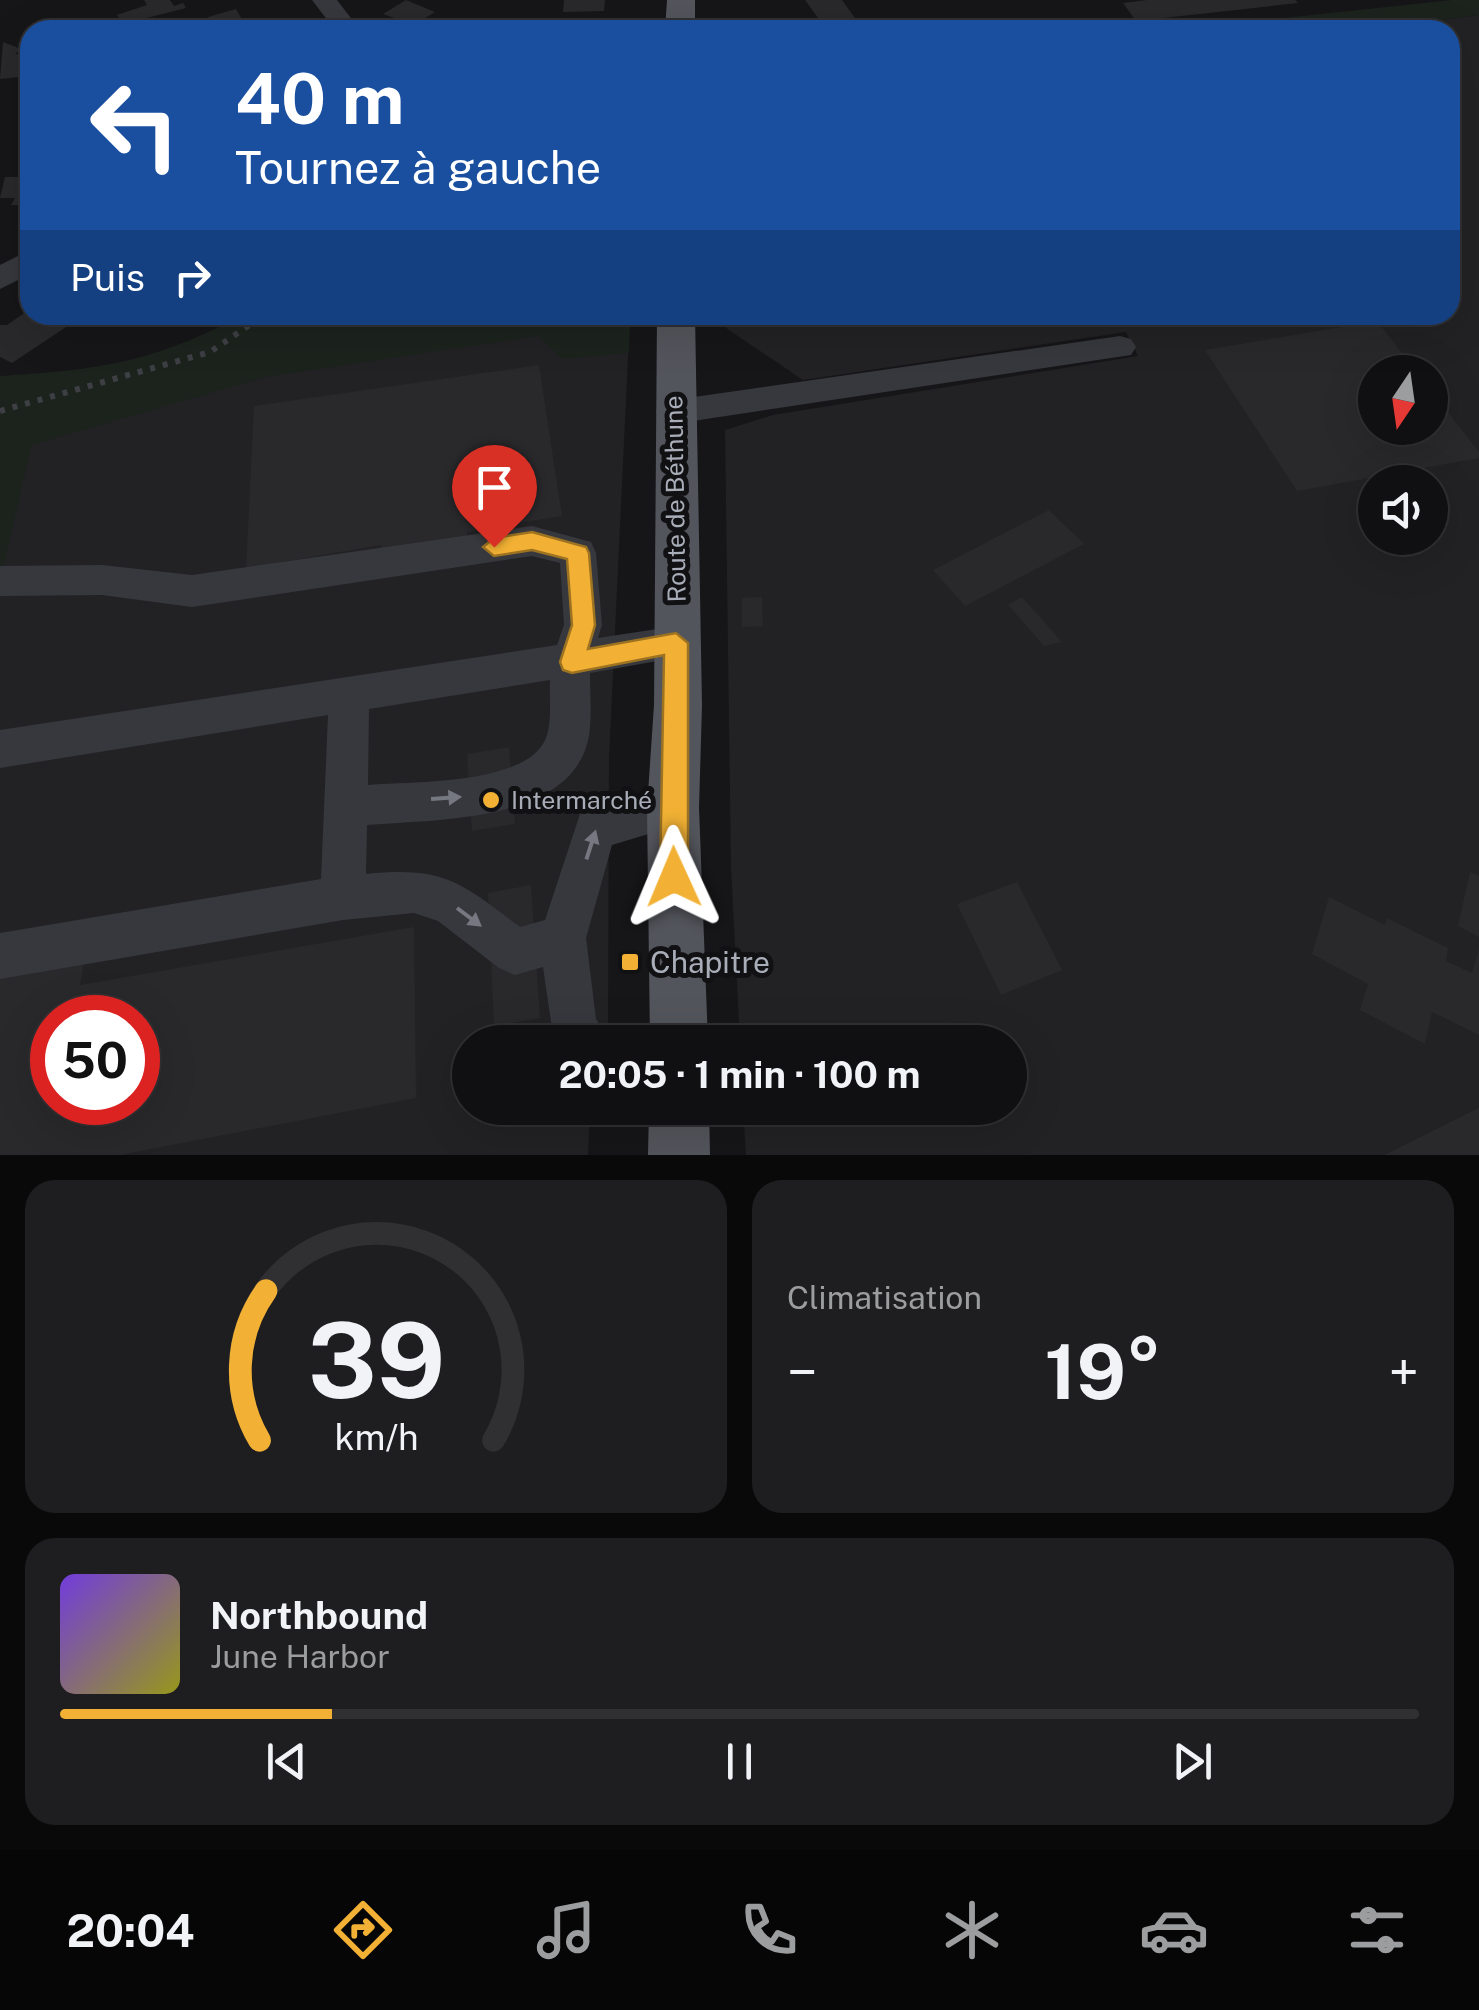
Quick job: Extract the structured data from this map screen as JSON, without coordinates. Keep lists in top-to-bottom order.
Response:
{
  "streets": {
    "main road": ["Route de Béthune"]
  },
  "places": {
    "other": ["Intermarché"],
    "transit": ["Chapitre"]
  },
  "north": "bottom",
  "page": {
    "turn": ["40 m", "Tournez à gauche"],
    "then": "Puis",
    "limit": "50",
    "trip": "20:05 · 1 min · 100 m",
    "tile": "Climatisation",
    "heat": ["−", "19°", "+"],
    "song": ["Northbound", "June Harbor"],
    "tabs": "20:04",
    "gauge": ["39", "km/h"]
  }
}
